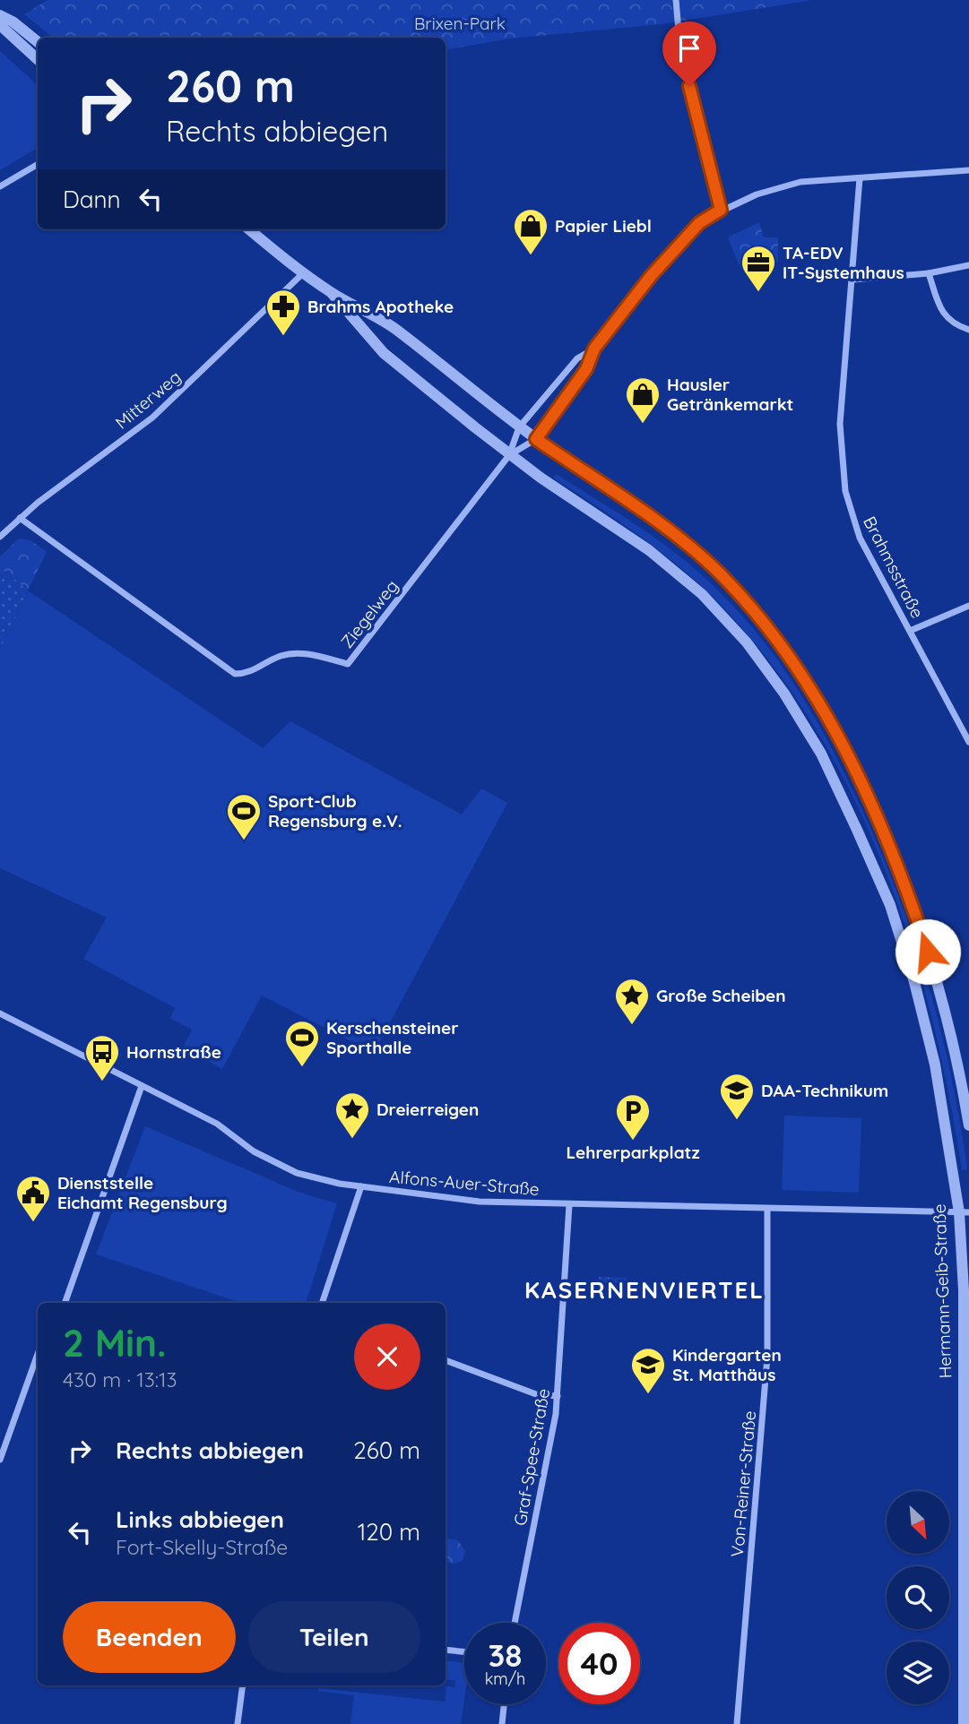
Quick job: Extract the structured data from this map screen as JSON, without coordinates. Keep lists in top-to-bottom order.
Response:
{
  "streets": {
    "street": [
      "Mitterweg",
      "Brahmsstraße",
      "Ziegelweg",
      "Alfons-Auer-Straße",
      "Hermann-Geib-Straße",
      "Graf-Spee-Straße",
      "Von-Reiner-Straße"
    ]
  },
  "crossings": [
    ["Mitterweg", "Ziegelweg"],
    ["Mitterweg", "Hermann-Geib-Straße"],
    ["Ziegelweg", "Hermann-Geib-Straße"],
    ["Alfons-Auer-Straße", "Hermann-Geib-Straße"],
    ["Alfons-Auer-Straße", "Graf-Spee-Straße"],
    ["Alfons-Auer-Straße", "Von-Reiner-Straße"]
  ],
  "districts": ["KASERNENVIERTEL"],
  "parks": ["Brixen-Park"],
  "places": {
    "shop": ["Papier Liebl", "Hausler Getränkemarkt"],
    "office": ["TA-EDV IT-Systemhaus"],
    "pharmacy": ["Brahms Apotheke"],
    "sports": ["Sport-Club Regensburg e.V.", "Kerschensteiner Sporthalle"],
    "place": ["Große Scheiben", "Dreierreigen"],
    "bus stop": ["Hornstraße"],
    "school or university": ["DAA-Technikum", "Kindergarten St. Matthäus"],
    "parking": ["Lehrerparkplatz"],
    "public building": ["Dienststelle Eichamt Regensburg"]
  },
  "north": "bottom right",
  "page": {
    "turn": ["260 m", "Rechts abbiegen"],
    "then": "Dann",
    "heading": ["2 Min.", "430 m · 13:13"],
    "list": [
      {
        "name": "Rechts abbiegen",
        "value": "260 m"
      },
      {
        "name": "Links abbiegen",
        "note": "Fort-Skelly-Straße",
        "value": "120 m"
      }
    ],
    "buttons": ["Beenden", "Teilen"],
    "speed": "38 km/h",
    "limit": "40"
  }
}
